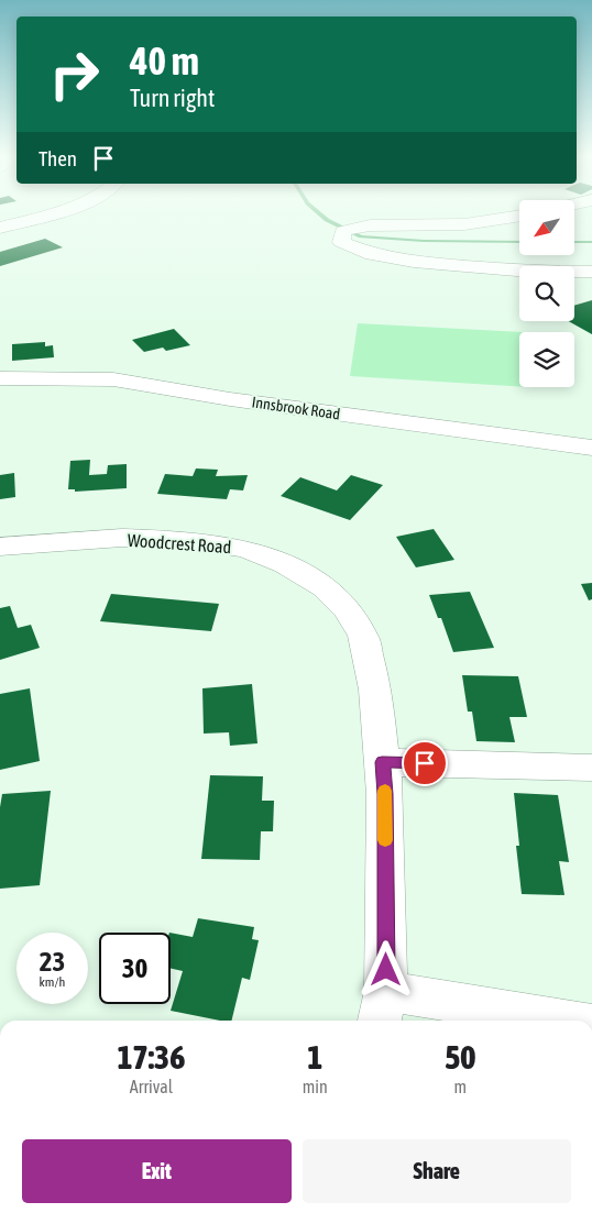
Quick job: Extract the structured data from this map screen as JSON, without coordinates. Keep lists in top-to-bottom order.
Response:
{
  "streets": {
    "street": ["Innsbrook Road", "Woodcrest Road"]
  },
  "north": "bottom left",
  "page": {
    "turn": ["40 m", "Turn right"],
    "then": "Then",
    "speed": "23 km/h",
    "limit": "30",
    "eta": [
      "17:36",
      "Arrival",
      "1",
      "min",
      "50",
      "m"
    ],
    "buttons": ["Exit", "Share"]
  }
}
